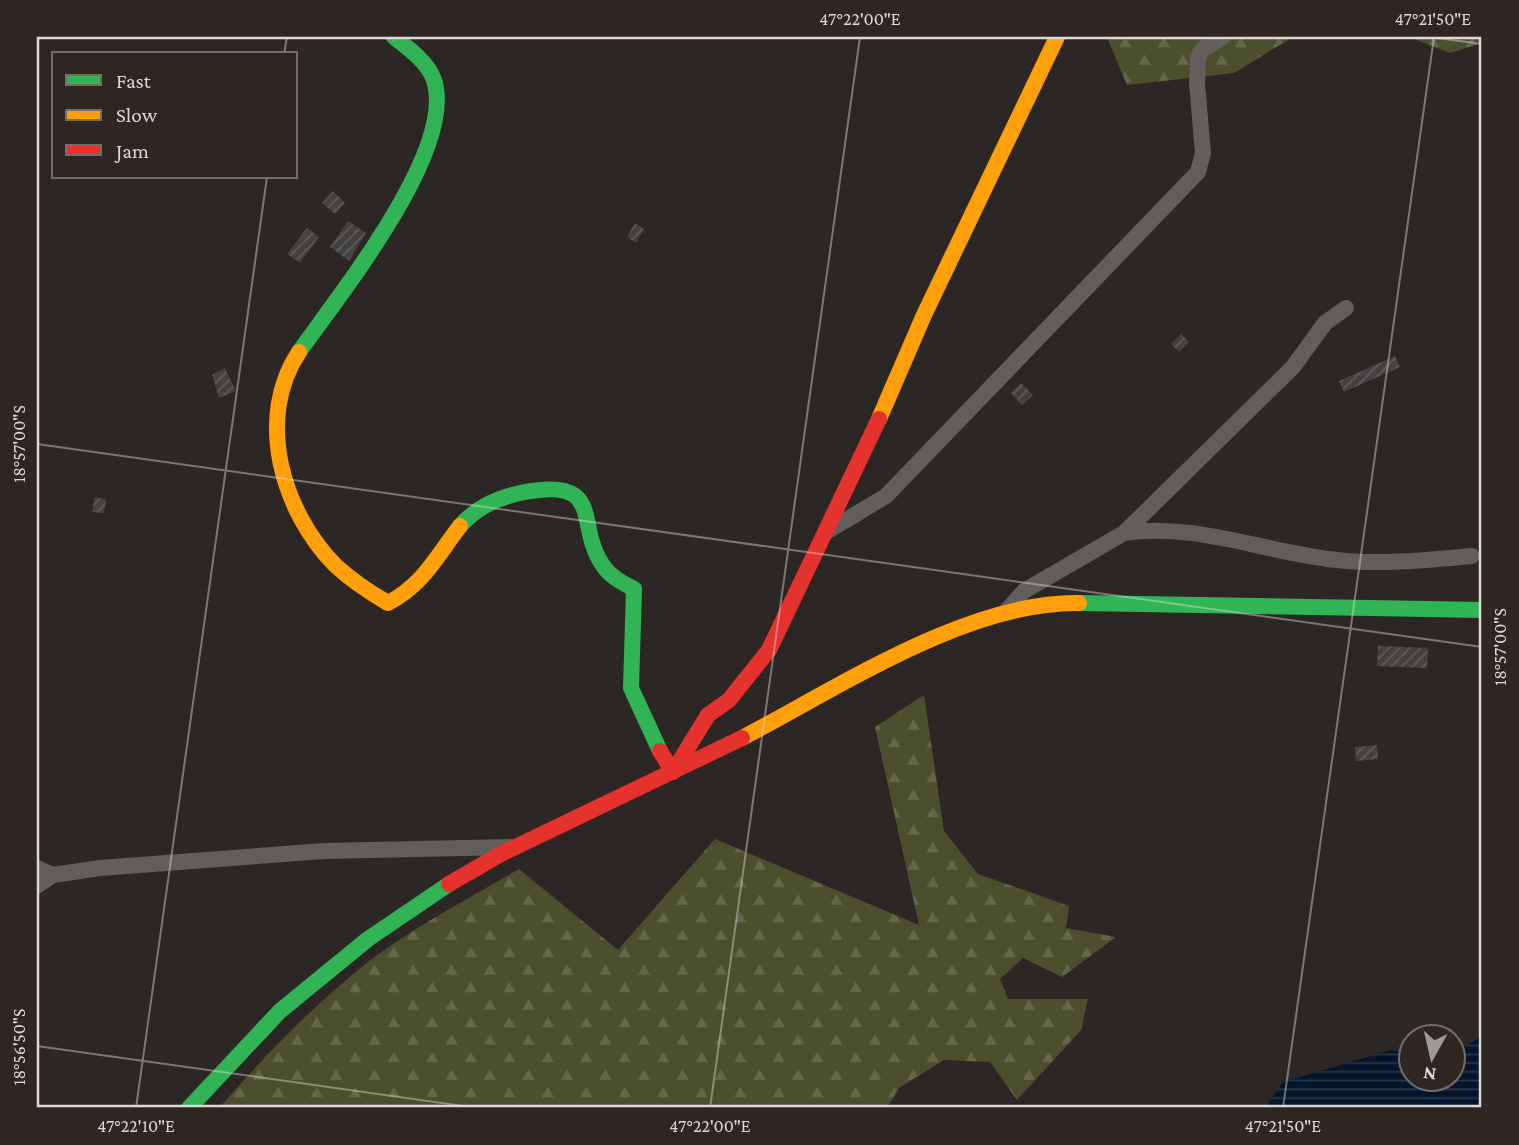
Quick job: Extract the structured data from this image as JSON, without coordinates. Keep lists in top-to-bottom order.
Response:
{
  "legend": ["Fast", "Slow", "Jam"],
  "north": "bottom",
  "coordinates": [
    "47°22'00\"E",
    "47°21'50\"E",
    "18°57'00\"S",
    "18°56'50\"S",
    "47°22'10\"E"
  ]
}
